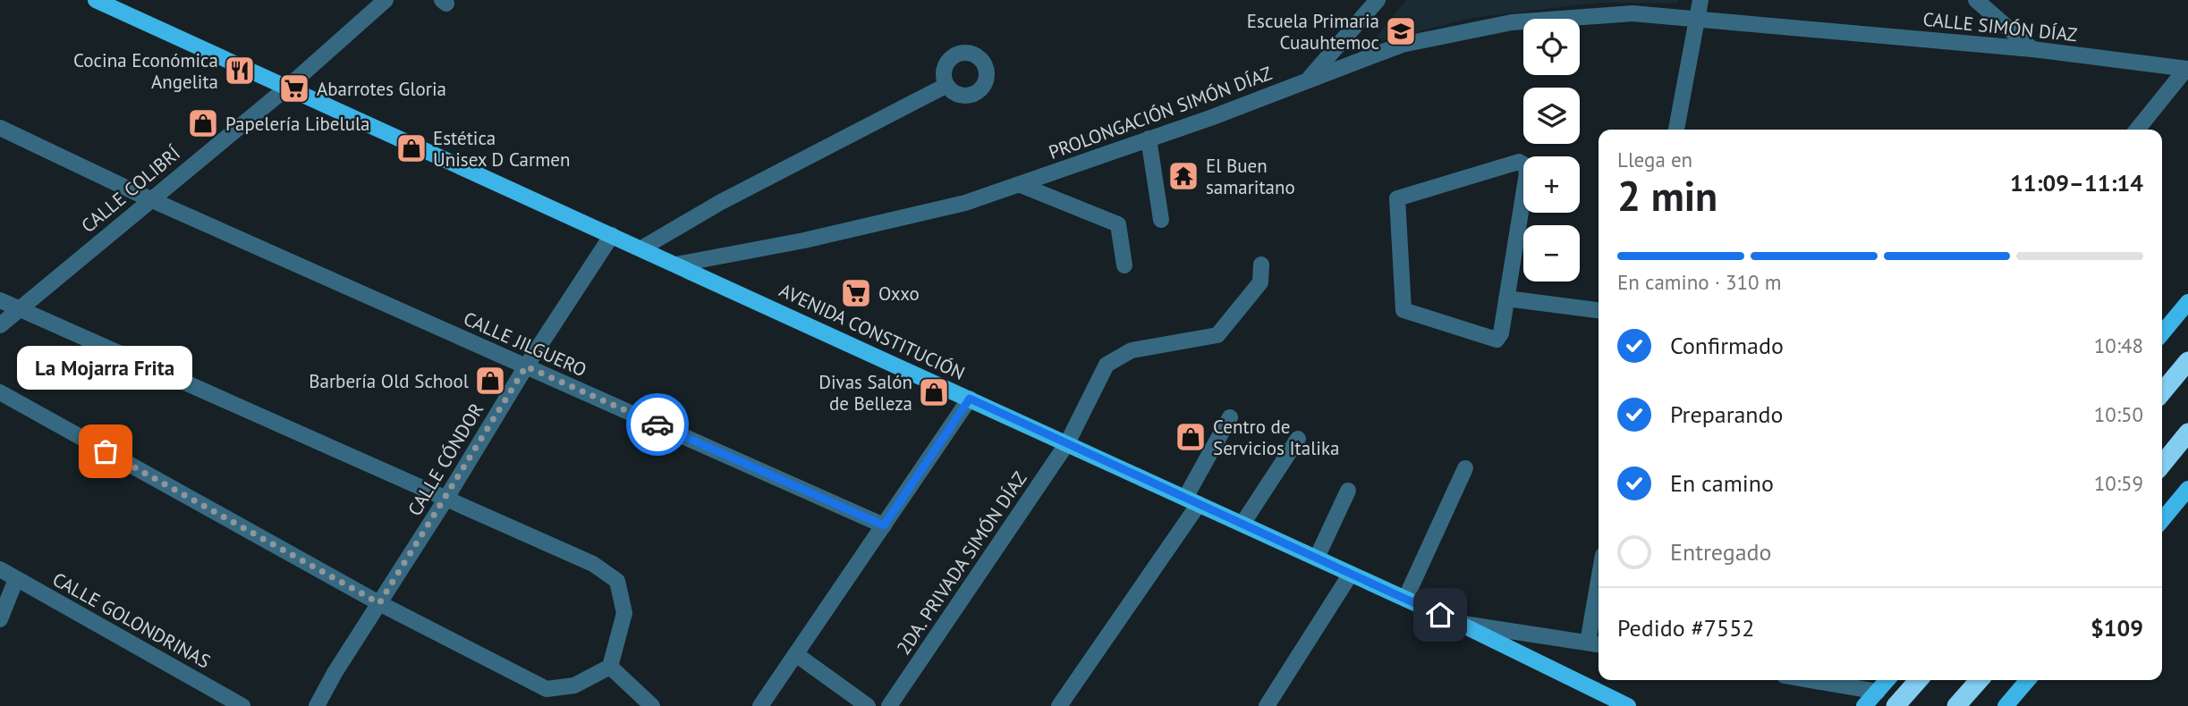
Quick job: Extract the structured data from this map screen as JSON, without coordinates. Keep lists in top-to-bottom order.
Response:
{
  "streets": {
    "main road": ["AVENIDA CONSTITUCIÓN"],
    "street": [
      "CALLE SIMÓN DÍAZ",
      "PROLONGACIÓN SIMÓN DÍAZ",
      "CALLE COLIBRÍ",
      "CALLE JILGUERO",
      "CALLE CÓNDOR",
      "2DA. PRIVADA SIMÓN DÍAZ",
      "CALLE GOLONDRINAS"
    ]
  },
  "crossings": [
    ["CALLE SIMÓN DÍAZ", "PROLONGACIÓN SIMÓN DÍAZ"],
    ["PROLONGACIÓN SIMÓN DÍAZ", "AVENIDA CONSTITUCIÓN"],
    ["CALLE COLIBRÍ", "AVENIDA CONSTITUCIÓN"],
    ["CALLE COLIBRÍ", "CALLE JILGUERO"],
    ["AVENIDA CONSTITUCIÓN", "CALLE CÓNDOR"],
    ["AVENIDA CONSTITUCIÓN", "2DA. PRIVADA SIMÓN DÍAZ"],
    ["CALLE JILGUERO", "CALLE CÓNDOR"]
  ],
  "places": {
    "school or university": ["Escuela Primaria Cuauhtemoc"],
    "restaurant": ["Cocina Económica Angelita"],
    "supermarket": ["Abarrotes Gloria", "Oxxo"],
    "shop": [
      "Papelería Libelula",
      "Estética Unisex D Carmen",
      "Barbería Old School",
      "Divas Salón de Belleza",
      "Centro de Servicios Italika"
    ],
    "temple": ["El Buen samaritano"],
    "other": ["La Mojarra Frita"]
  },
  "page": {
    "map_buttons": ["+", "−"],
    "heading": ["2 min", "Llega en", "11:09–11:14"],
    "panel": ["Pedido #7552", "$109"],
    "bar": "En camino · 310 m",
    "list": [
      ["Confirmado", "10:48"],
      ["Preparando", "10:50"],
      ["En camino", "10:59"],
      "Entregado"
    ],
    "bubble": "La Mojarra Frita"
  }
}
